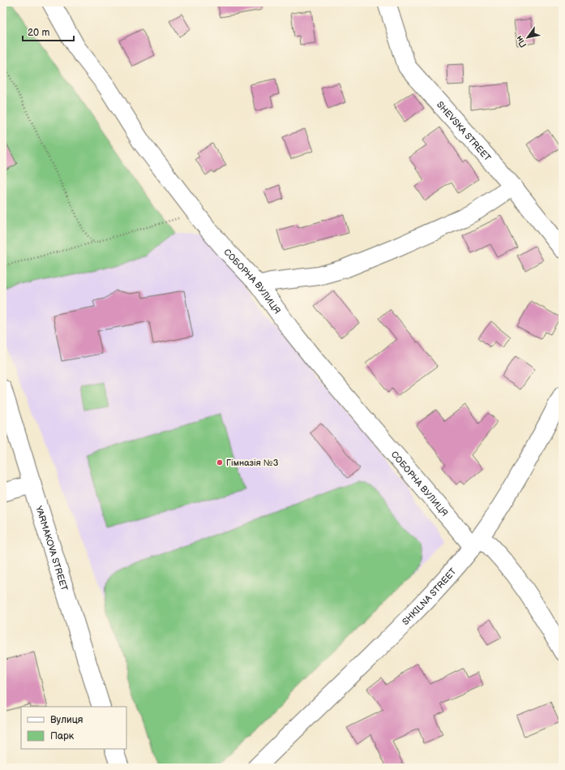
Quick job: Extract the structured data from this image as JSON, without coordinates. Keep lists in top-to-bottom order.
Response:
{
  "streets": {
    "street": [
      "SHEVSKA STREET",
      "СОБОРНА ВУЛИЦЯ",
      "YARMAKOVA STREET",
      "SHKILNA STREET"
    ]
  },
  "crossings": [
    ["СОБОРНА ВУЛИЦЯ", "SHKILNA STREET"]
  ],
  "places": ["Гімназія №3"],
  "legend": ["Вулиця", "Парк"],
  "scale_bar": "20 m",
  "north": "bottom left"
}
